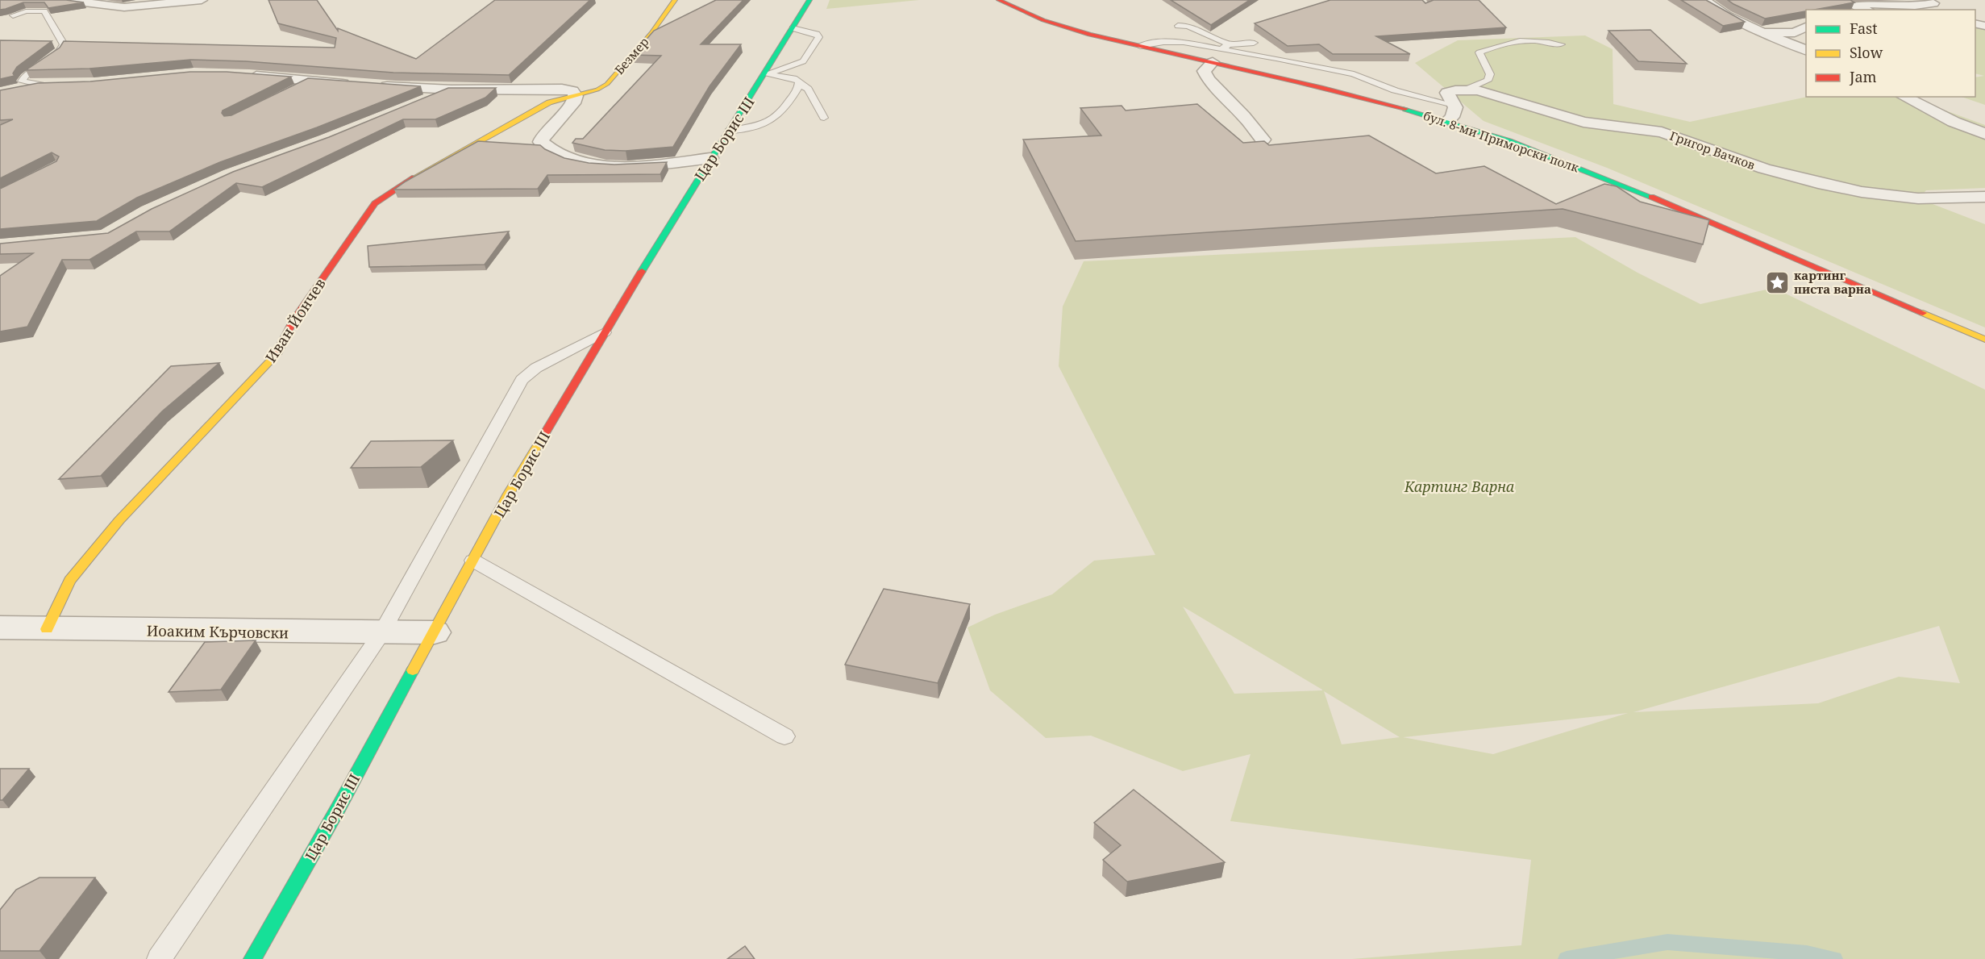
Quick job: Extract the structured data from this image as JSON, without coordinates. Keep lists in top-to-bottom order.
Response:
{
  "streets": {
    "street": [
      "Безмер",
      "Цар Борис III",
      "бул. 8-ми Приморски полк",
      "Григор Вачков",
      "Иван Йончев",
      "Иоаким Кърчовски"
    ]
  },
  "crossings": [
    ["Безмер", "Иван Йончев"],
    ["Цар Борис III", "Иоаким Кърчовски"],
    ["Иван Йончев", "Иоаким Кърчовски"]
  ],
  "parks": ["Картинг Варна"],
  "places": {
    "place": ["картинг писта варна"]
  },
  "legend": ["Fast", "Slow", "Jam"]
}
